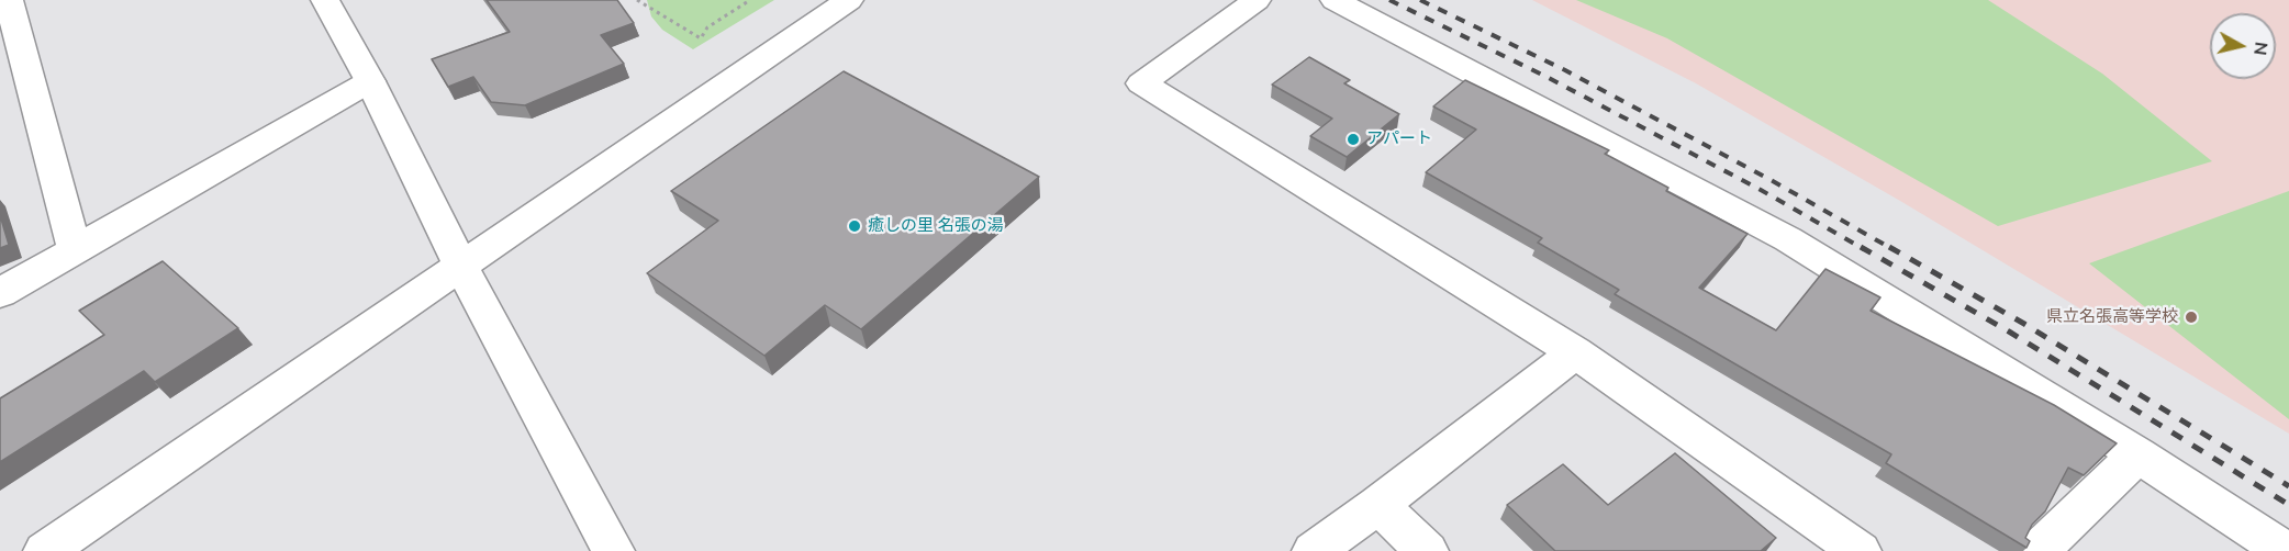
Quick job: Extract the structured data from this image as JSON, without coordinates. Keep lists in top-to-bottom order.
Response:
{
  "places": ["アパート", "癒しの里 名張の湯", "県立名張高等学校"],
  "north": "right"
}
